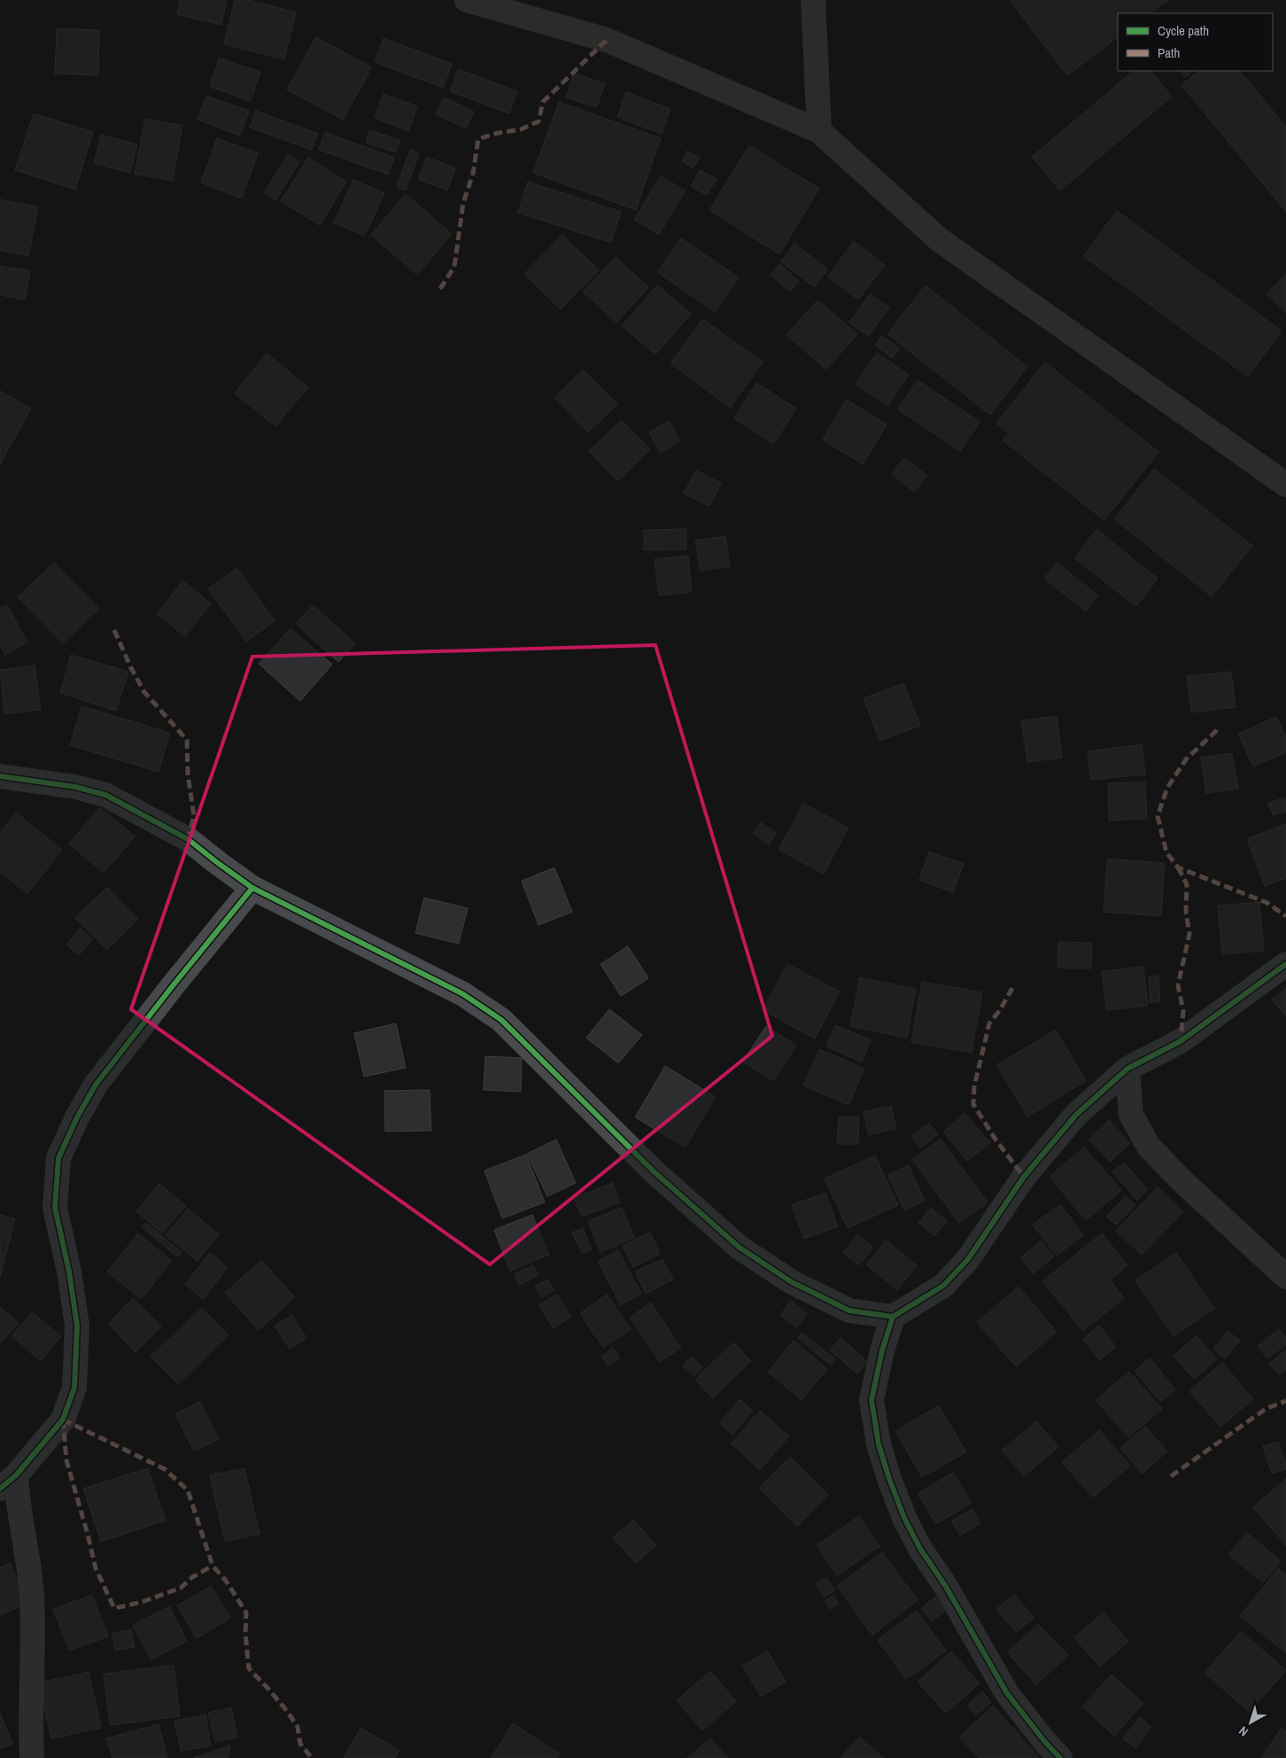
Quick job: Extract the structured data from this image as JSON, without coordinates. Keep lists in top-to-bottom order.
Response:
{
  "legend": ["Cycle path", "Path"],
  "north": "bottom left"
}
